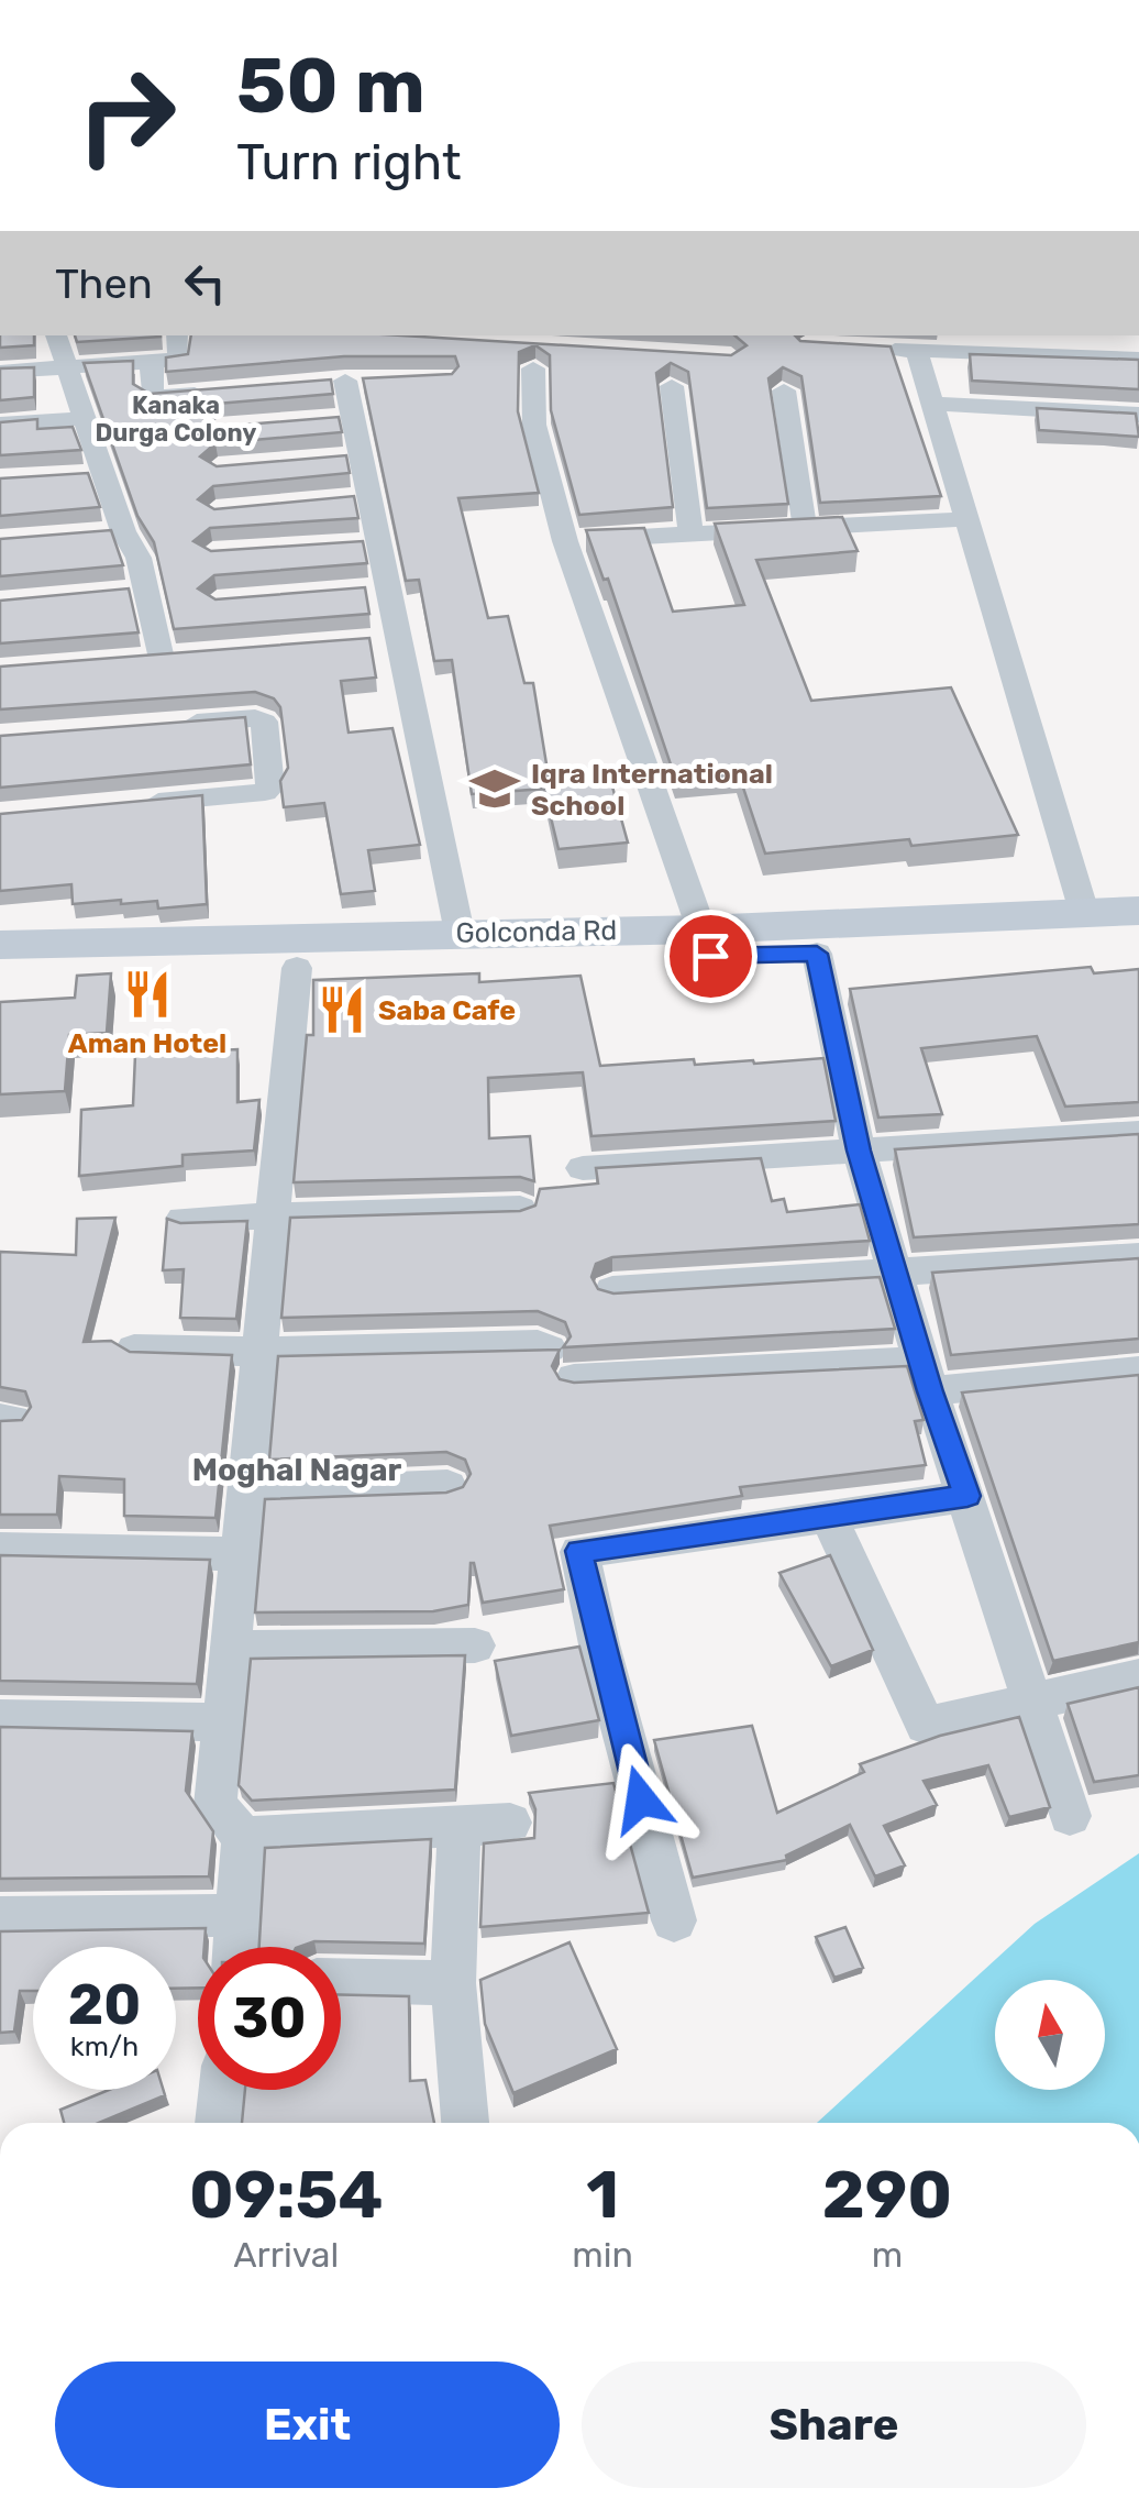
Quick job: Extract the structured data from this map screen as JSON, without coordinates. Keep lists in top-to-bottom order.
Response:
{
  "streets": {
    "main road": ["Golconda Rd"]
  },
  "districts": ["Kanaka Durga Colony", "Moghal Nagar"],
  "places": {
    "school or university": ["Iqra International School"],
    "restaurant": ["Aman Hotel", "Saba Cafe"]
  },
  "north": "top",
  "page": {
    "turn": ["50 m", "Turn right"],
    "then": "Then",
    "speed": "20 km/h",
    "limit": "30",
    "eta": [
      "09:54",
      "Arrival",
      "1",
      "min",
      "290",
      "m"
    ],
    "buttons": ["Exit", "Share"]
  }
}
